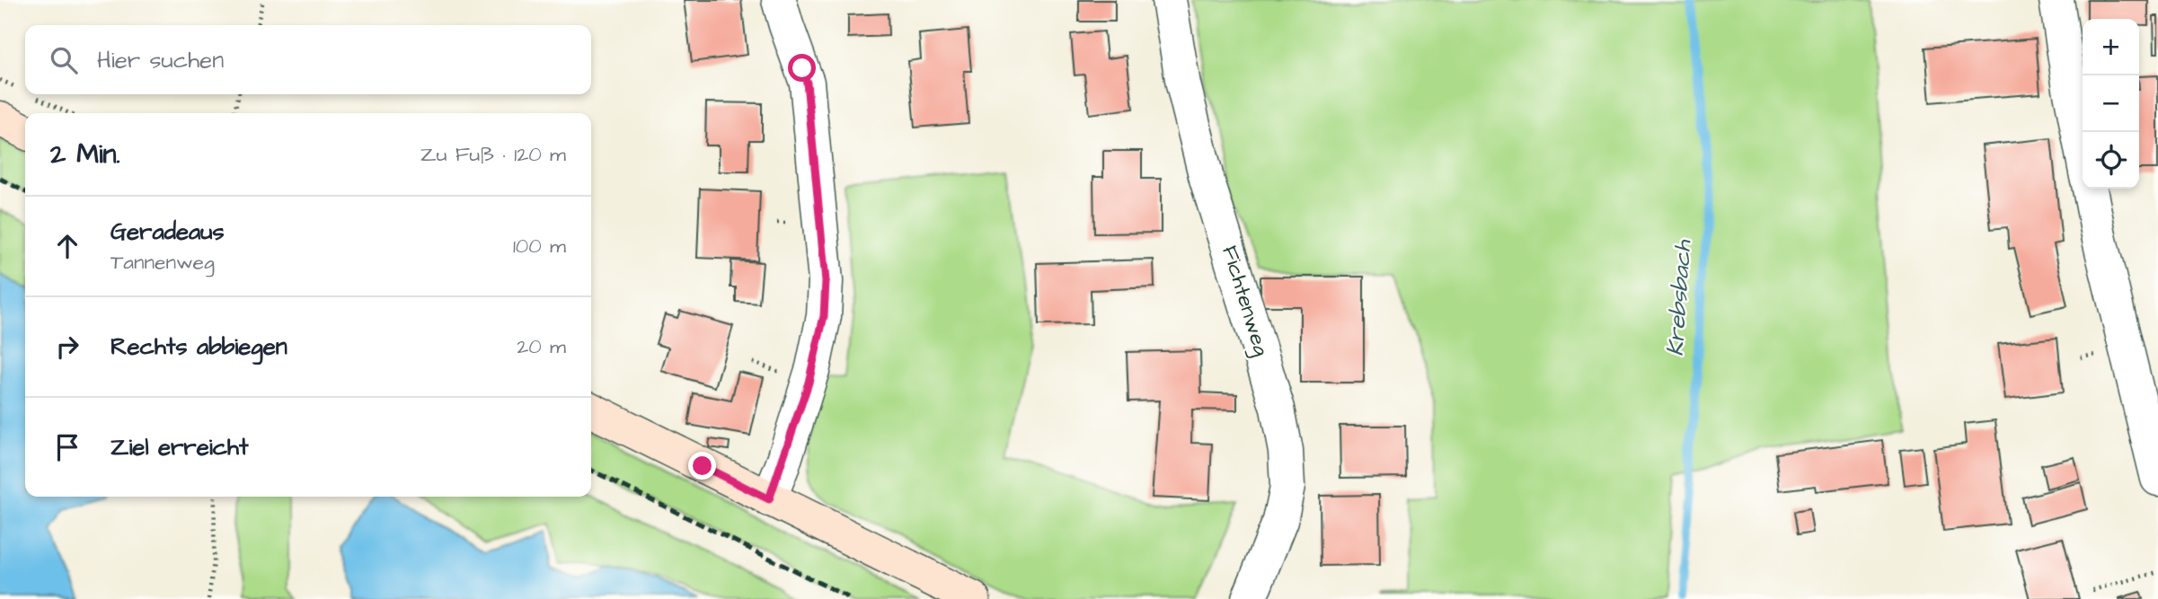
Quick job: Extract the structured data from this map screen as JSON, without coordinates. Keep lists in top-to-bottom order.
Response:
{
  "streets": {
    "street": ["Fichtenweg"]
  },
  "water": ["Krebsbach"],
  "page": {
    "map_buttons": ["+", "−"],
    "search": "Hier suchen",
    "heading": ["2 Min.", "Zu Fuß · 120 m"],
    "list": [
      ["Geradeaus", "Tannenweg", "100 m"],
      ["Rechts abbiegen", "20 m"],
      "Ziel erreicht"
    ]
  }
}
